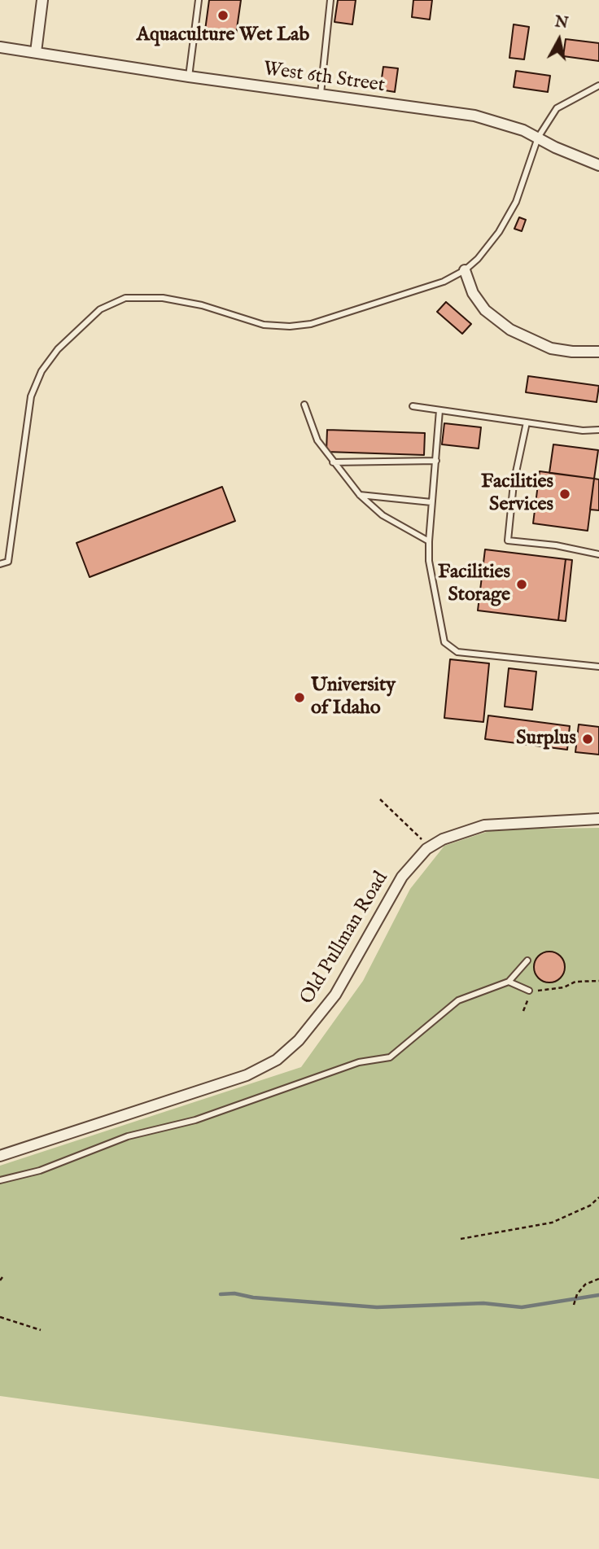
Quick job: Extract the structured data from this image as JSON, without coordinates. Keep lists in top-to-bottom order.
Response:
{
  "streets": {
    "street": ["West 6th Street", "Old Pullman Road"]
  },
  "places": [
    "Aquaculture Wet Lab",
    "Facilities Services",
    "Facilities Storage",
    "University of Idaho",
    "Surplus"
  ],
  "north": "top"
}
